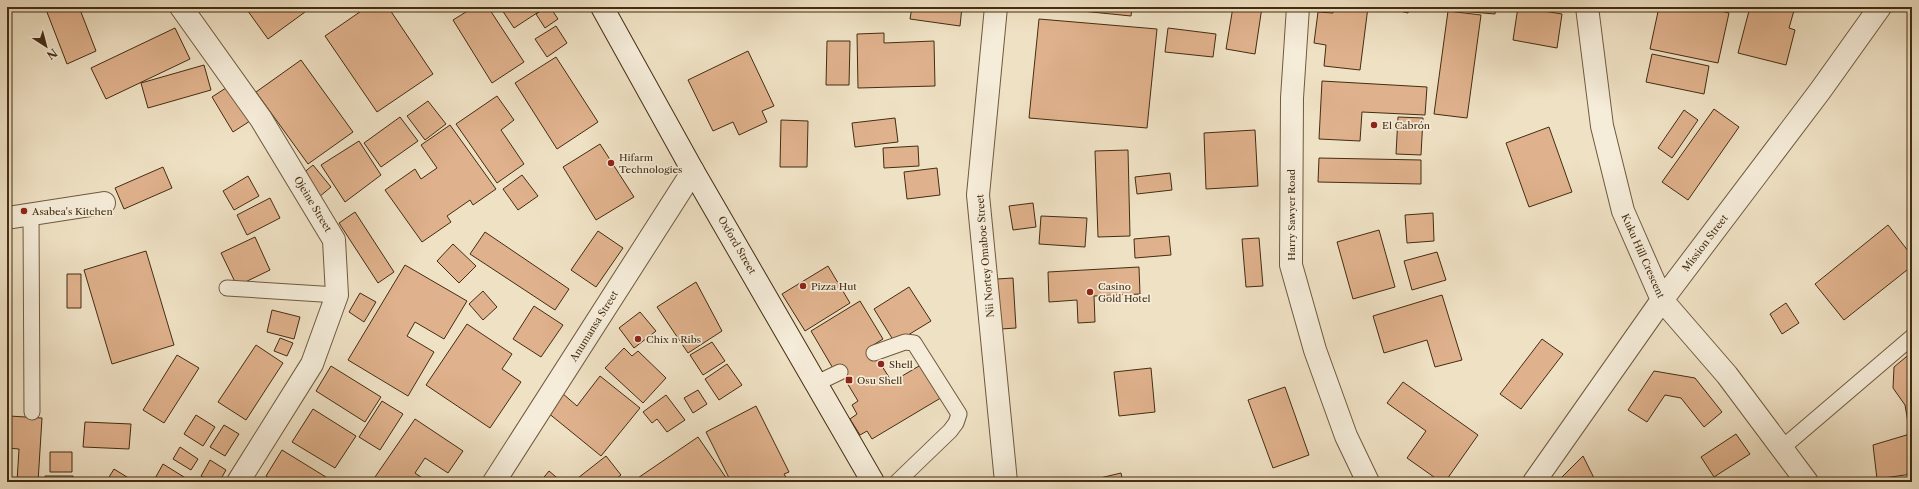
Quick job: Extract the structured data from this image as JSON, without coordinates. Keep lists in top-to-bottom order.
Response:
{
  "streets": {
    "street": [
      "Ojeine Street",
      "Harry Sawyer Road",
      "Mission Street",
      "Oxford Street",
      "Nii Nortey Omaboe Street",
      "Kuku Hill Crescent",
      "Anumansa Street"
    ]
  },
  "crossings": [
    ["Mission Street", "Kuku Hill Crescent"],
    ["Oxford Street", "Anumansa Street"]
  ],
  "places": {
    "other": [
      "El Cabrón",
      "Hifarm Technologies",
      "Asabea's Kitchen",
      "Pizza Hut",
      "Casino Gold Hotel",
      "Chix n Ribs",
      "Shell"
    ],
    "transit": ["Osu Shell"]
  },
  "north": "bottom right"
}
